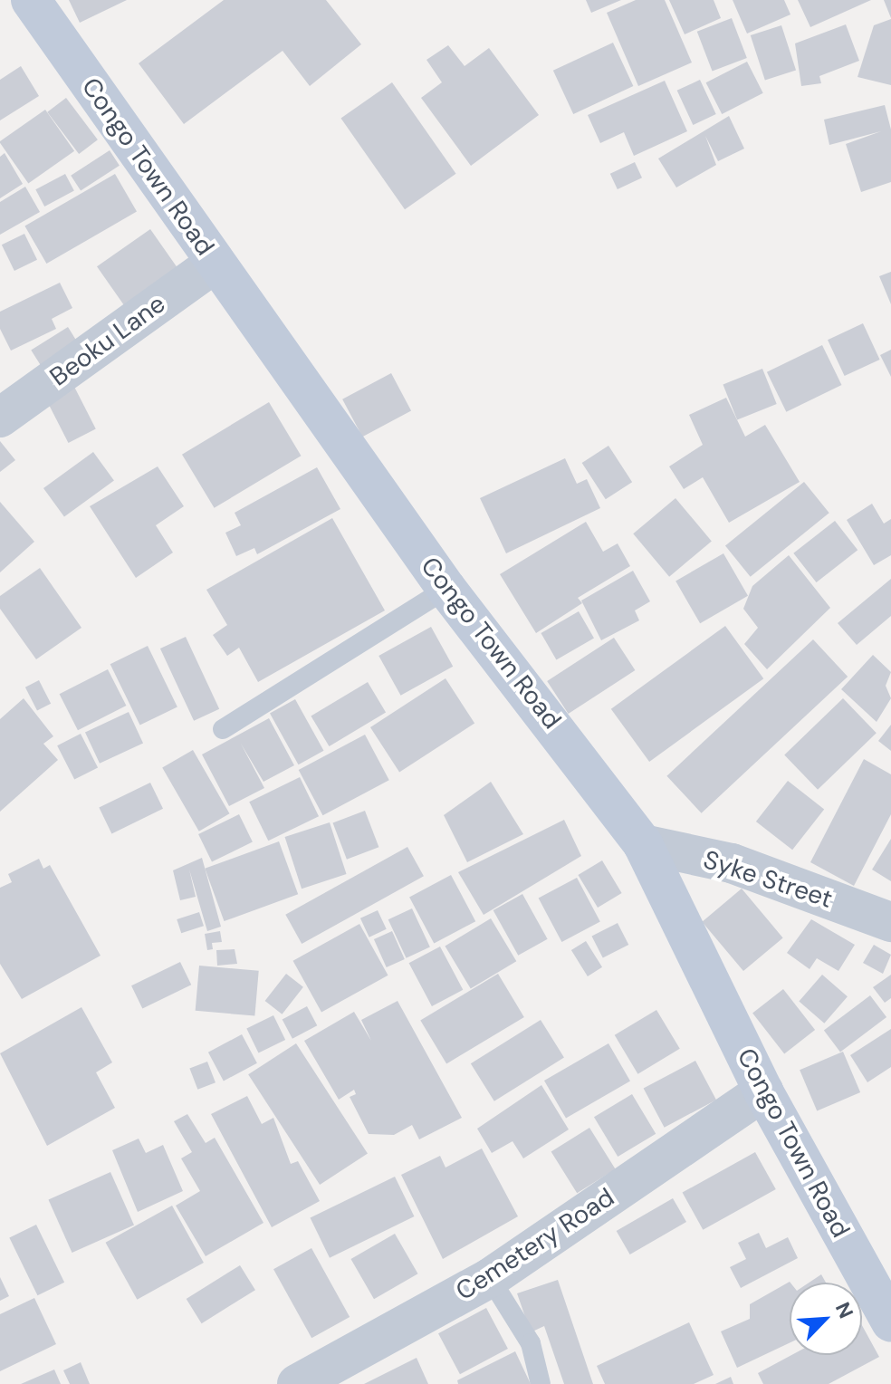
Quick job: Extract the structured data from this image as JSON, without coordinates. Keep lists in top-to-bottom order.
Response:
{
  "streets": {
    "main road": ["Congo Town Road"],
    "street": ["Beoku Lane", "Syke Street", "Cemetery Road"]
  },
  "crossings": [
    ["Congo Town Road", "Beoku Lane"],
    ["Congo Town Road", "Syke Street"],
    ["Congo Town Road", "Cemetery Road"]
  ],
  "north": "top right"
}
